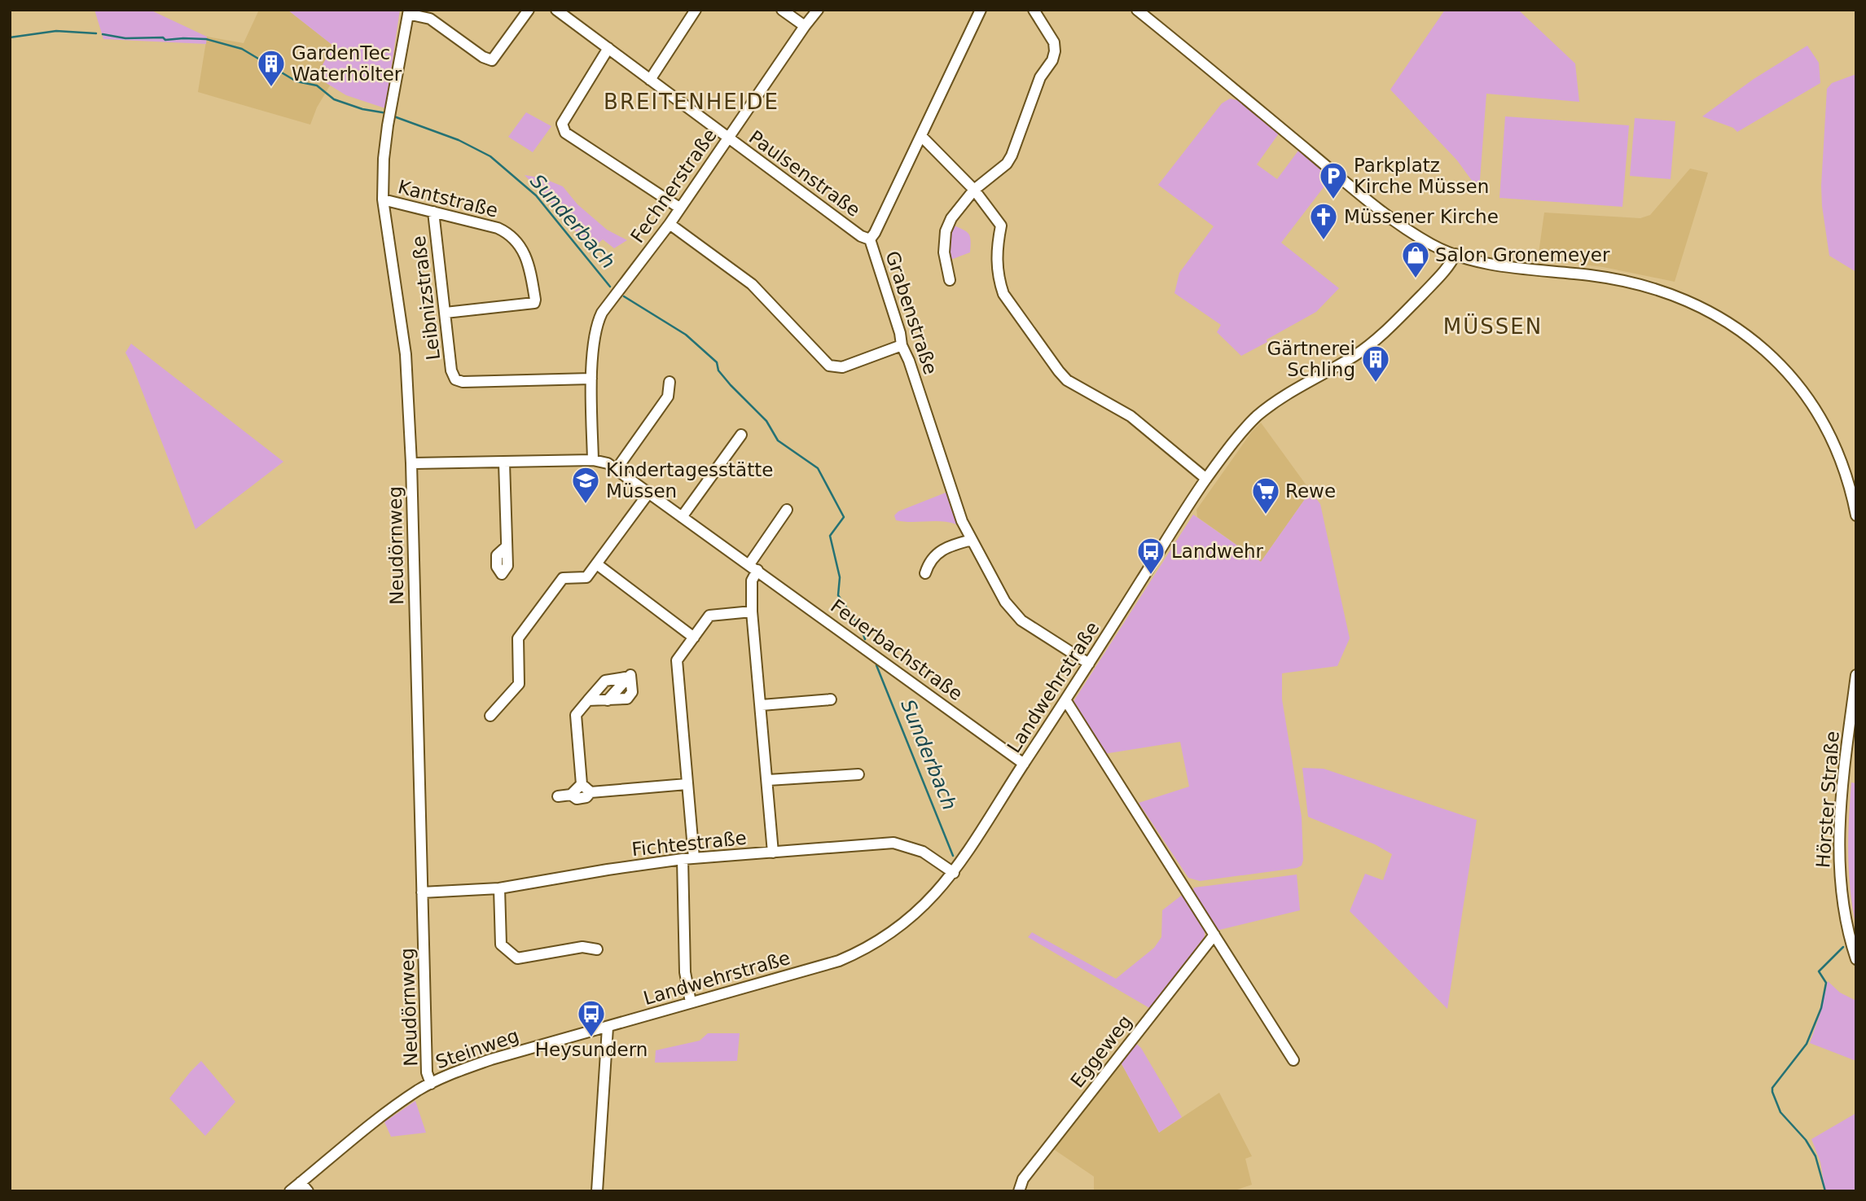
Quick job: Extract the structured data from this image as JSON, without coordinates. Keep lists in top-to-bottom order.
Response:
{
  "streets": {
    "street": [
      "Paulsenstraße",
      "Fechnerstraße",
      "Kantstraße",
      "Leibnizstraße",
      "Grabenstraße",
      "Neudörnweg",
      "Feuerbachstraße",
      "Landwehrstraße",
      "Hörster Straße",
      "Fichtestraße",
      "Steinweg",
      "Eggeweg"
    ]
  },
  "crossings": [
    ["Paulsenstraße", "Fechnerstraße"],
    ["Paulsenstraße", "Grabenstraße"],
    ["Fechnerstraße", "Leibnizstraße"],
    ["Fechnerstraße", "Feuerbachstraße"],
    ["Kantstraße", "Leibnizstraße"],
    ["Kantstraße", "Neudörnweg"],
    ["Grabenstraße", "Landwehrstraße"],
    ["Neudörnweg", "Feuerbachstraße"],
    ["Neudörnweg", "Fichtestraße"],
    ["Neudörnweg", "Steinweg"],
    ["Feuerbachstraße", "Landwehrstraße"],
    ["Landwehrstraße", "Fichtestraße"],
    ["Landwehrstraße", "Steinweg"]
  ],
  "districts": ["BREITENHEIDE", "MÜSSEN"],
  "water": ["Sunderbach"],
  "places": {
    "building": ["GardenTec Waterhölter", "Gärtnerei Schling"],
    "parking": ["Parkplatz Kirche Müssen"],
    "church": ["Müssener Kirche"],
    "shop": ["Salon Gronemeyer"],
    "school or university": ["Kindertagesstätte Müssen"],
    "supermarket": ["Rewe"],
    "bus stop": ["Landwehr", "Heysundern"]
  }
}
